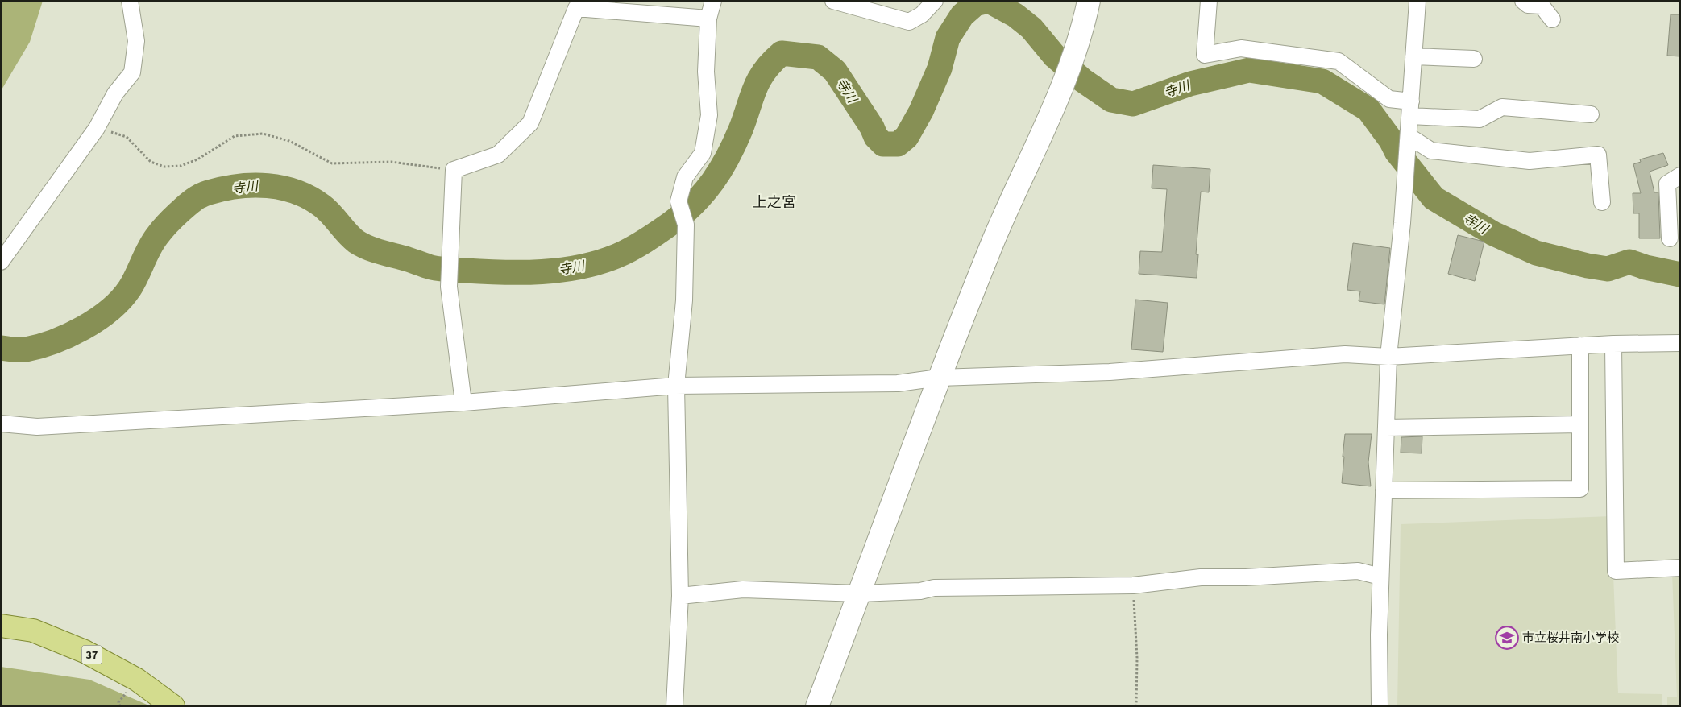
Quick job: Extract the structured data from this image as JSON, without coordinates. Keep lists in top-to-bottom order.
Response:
{
  "streets": {
    "main road": ["37"]
  },
  "districts": ["上之宮"],
  "water": ["寺川"],
  "places": {
    "school or university": ["市立桜井南小学校"]
  }
}
